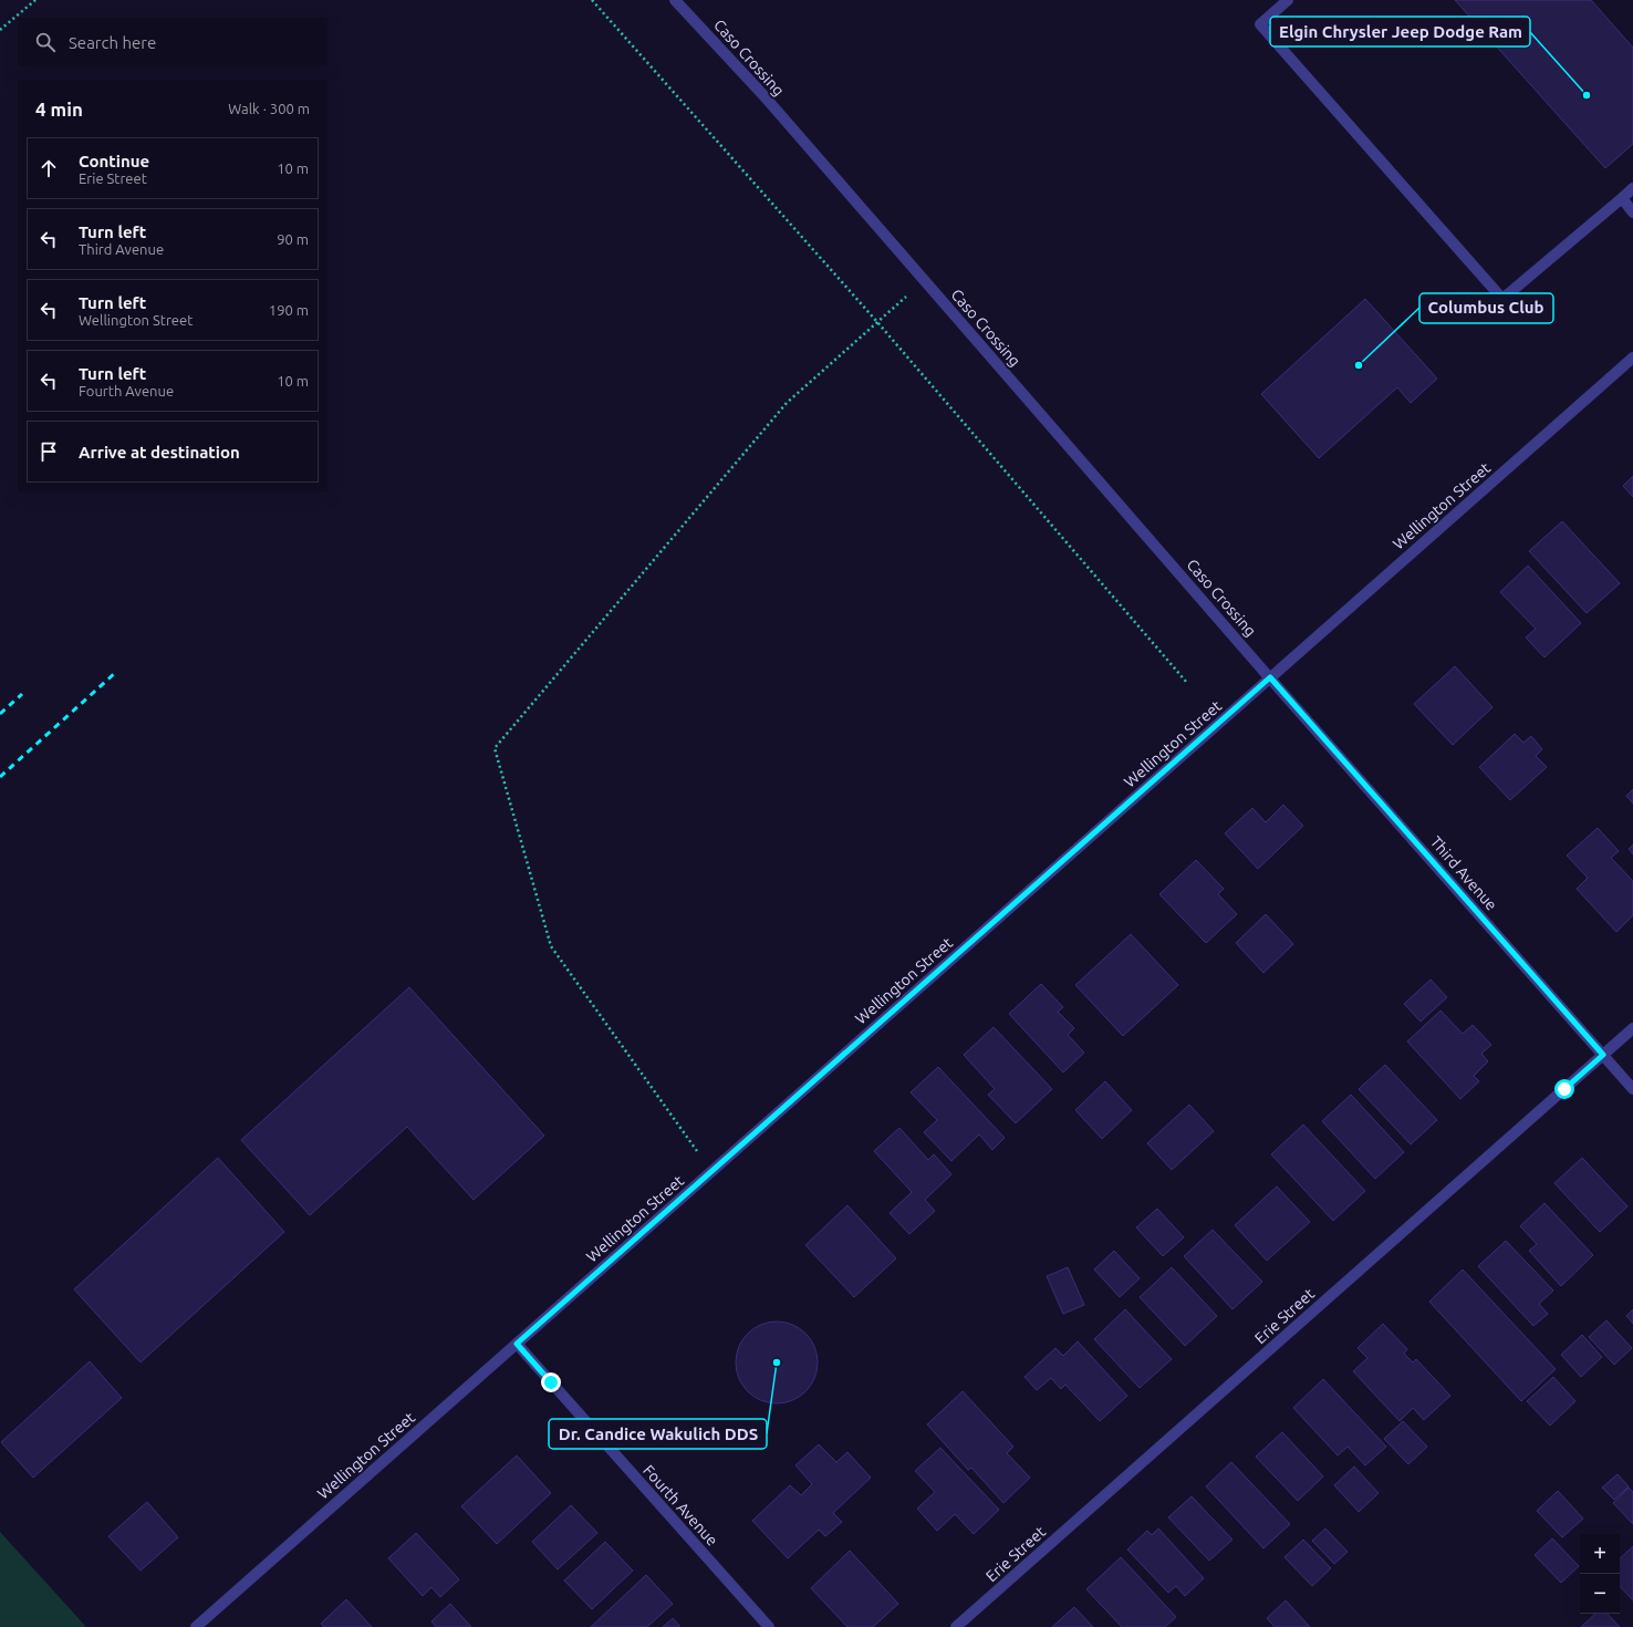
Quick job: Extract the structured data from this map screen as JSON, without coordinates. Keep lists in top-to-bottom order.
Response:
{
  "streets": {
    "street": [
      "Caso Crossing",
      "Wellington Street",
      "Third Avenue",
      "Erie Street",
      "Fourth Avenue"
    ]
  },
  "crossings": [
    ["Caso Crossing", "Wellington Street"],
    ["Caso Crossing", "Third Avenue"],
    ["Wellington Street", "Third Avenue"],
    ["Wellington Street", "Fourth Avenue"],
    ["Third Avenue", "Erie Street"]
  ],
  "places": ["Elgin Chrysler Jeep Dodge Ram", "Columbus Club", "Dr. Candice Wakulich DDS"],
  "page": {
    "search": "Search here",
    "heading": ["4 min", "Walk · 300 m"],
    "list": [
      ["Continue", "Erie Street", "10 m"],
      ["Turn left", "Third Avenue", "90 m"],
      ["Turn left", "Wellington Street", "190 m"],
      ["Turn left", "Fourth Avenue", "10 m"],
      "Arrive at destination"
    ],
    "map_buttons": ["+", "−"]
  }
}
